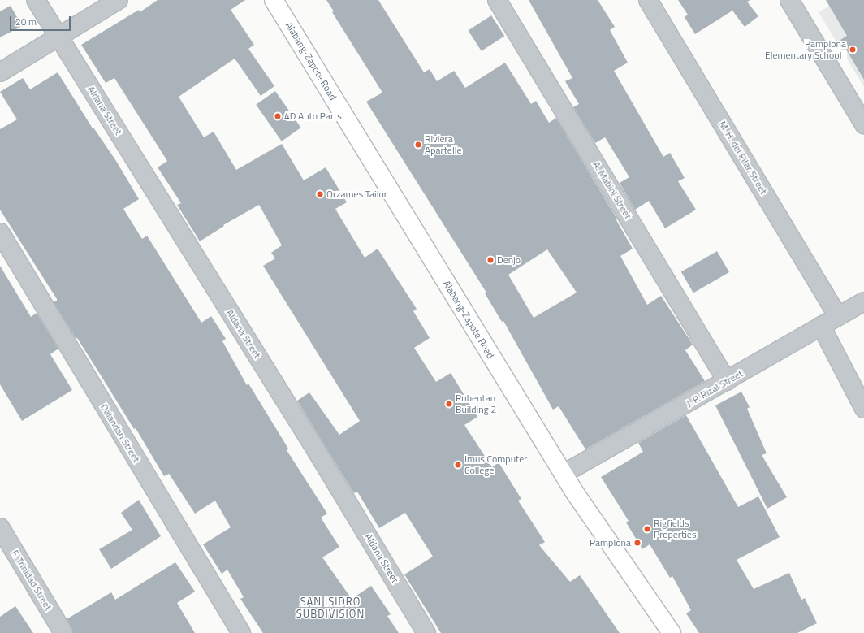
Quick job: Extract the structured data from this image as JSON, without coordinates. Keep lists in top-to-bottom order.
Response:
{
  "streets": {
    "highway": ["Alabang-Zapote Road"],
    "street": [
      "Aldana Street",
      "M. H. del Pilar Street",
      "A. Mabini Street",
      "J. P. Rizal Street",
      "Dalandan Street",
      "F. Trinidad Street"
    ]
  },
  "crossings": [
    ["Alabang-Zapote Road", "J. P. Rizal Street"],
    ["M. H. del Pilar Street", "J. P. Rizal Street"],
    ["A. Mabini Street", "J. P. Rizal Street"]
  ],
  "districts": ["SAN ISIDRO SUBDIVISION"],
  "places": [
    "Pamplona Elementary School I",
    "4D Auto Parts",
    "Riviera Apartelle",
    "Orzames Tailor",
    "Denjo",
    "Rubentan Building 2",
    "Imus Computer College",
    "Rigfields Properties",
    "Pamplona"
  ],
  "scale_bar": "20 m"
}
